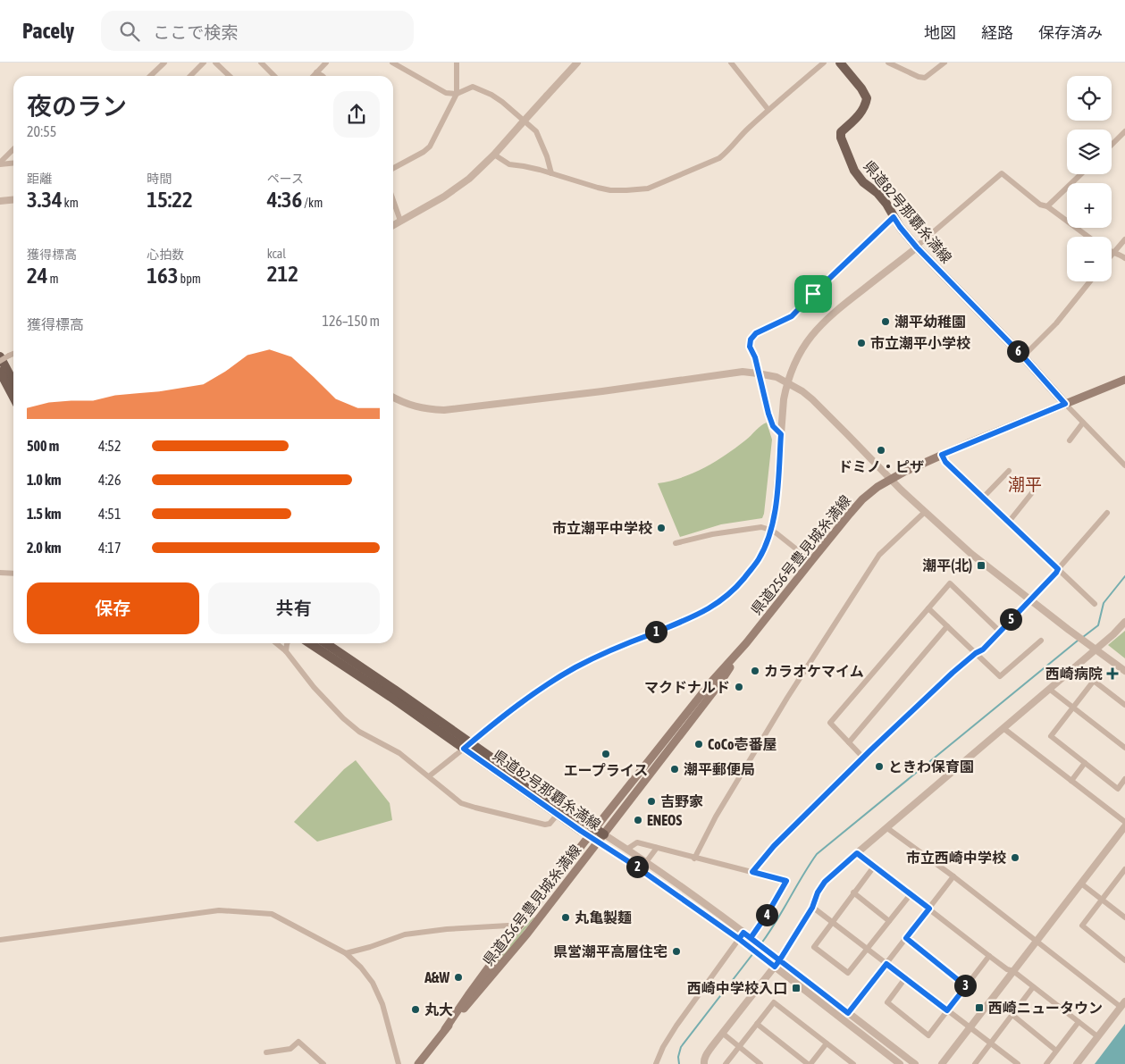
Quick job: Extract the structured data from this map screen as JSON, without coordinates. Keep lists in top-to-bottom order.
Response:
{
  "streets": {
    "main road": ["県道82号那覇糸満線", "県道256号豊見城糸満線"]
  },
  "crossings": [
    ["県道82号那覇糸満線", "県道256号豊見城糸満線"]
  ],
  "districts": ["潮平"],
  "places": {
    "other": [
      "潮平幼稚園",
      "市立潮平小学校",
      "ドミノ・ピザ",
      "市立潮平中学校",
      "カラオケマイム",
      "マクドナルド",
      "CoCo壱番屋",
      "エープライス",
      "ときわ保育園",
      "潮平郵便局",
      "吉野家",
      "ENEOS",
      "市立西崎中学校",
      "丸亀製麺",
      "県営潮平高層住宅",
      "A&W",
      "丸大"
    ],
    "transit": ["潮平(北)", "西崎中学校入口", "西崎ニュータウン"],
    "health": ["西崎病院"]
  },
  "page": {
    "header": "Pacely",
    "search": "ここで検索",
    "nav": ["地図", "経路", "保存済み"],
    "map_buttons": ["+", "−"],
    "heading": ["夜のラン", "20:55"],
    "stats": [
      ["距離", "3.34 km"],
      ["時間", "15:22"],
      ["ペース", "4:36 /km"],
      ["獲得標高", "24 m"],
      ["心拍数", "163 bpm"],
      ["kcal", "212"]
    ],
    "chart": ["獲得標高", "126–150 m"],
    "pins": [
      "6",
      "5",
      "1",
      "2",
      "4",
      "3"
    ],
    "list": [
      {
        "name": "500 m",
        "note": "4:52"
      },
      {
        "name": "1.0 km",
        "note": "4:26"
      },
      {
        "name": "1.5 km",
        "note": "4:51"
      },
      {
        "name": "2.0 km",
        "note": "4:17"
      }
    ],
    "buttons": ["保存", "共有"]
  }
}
